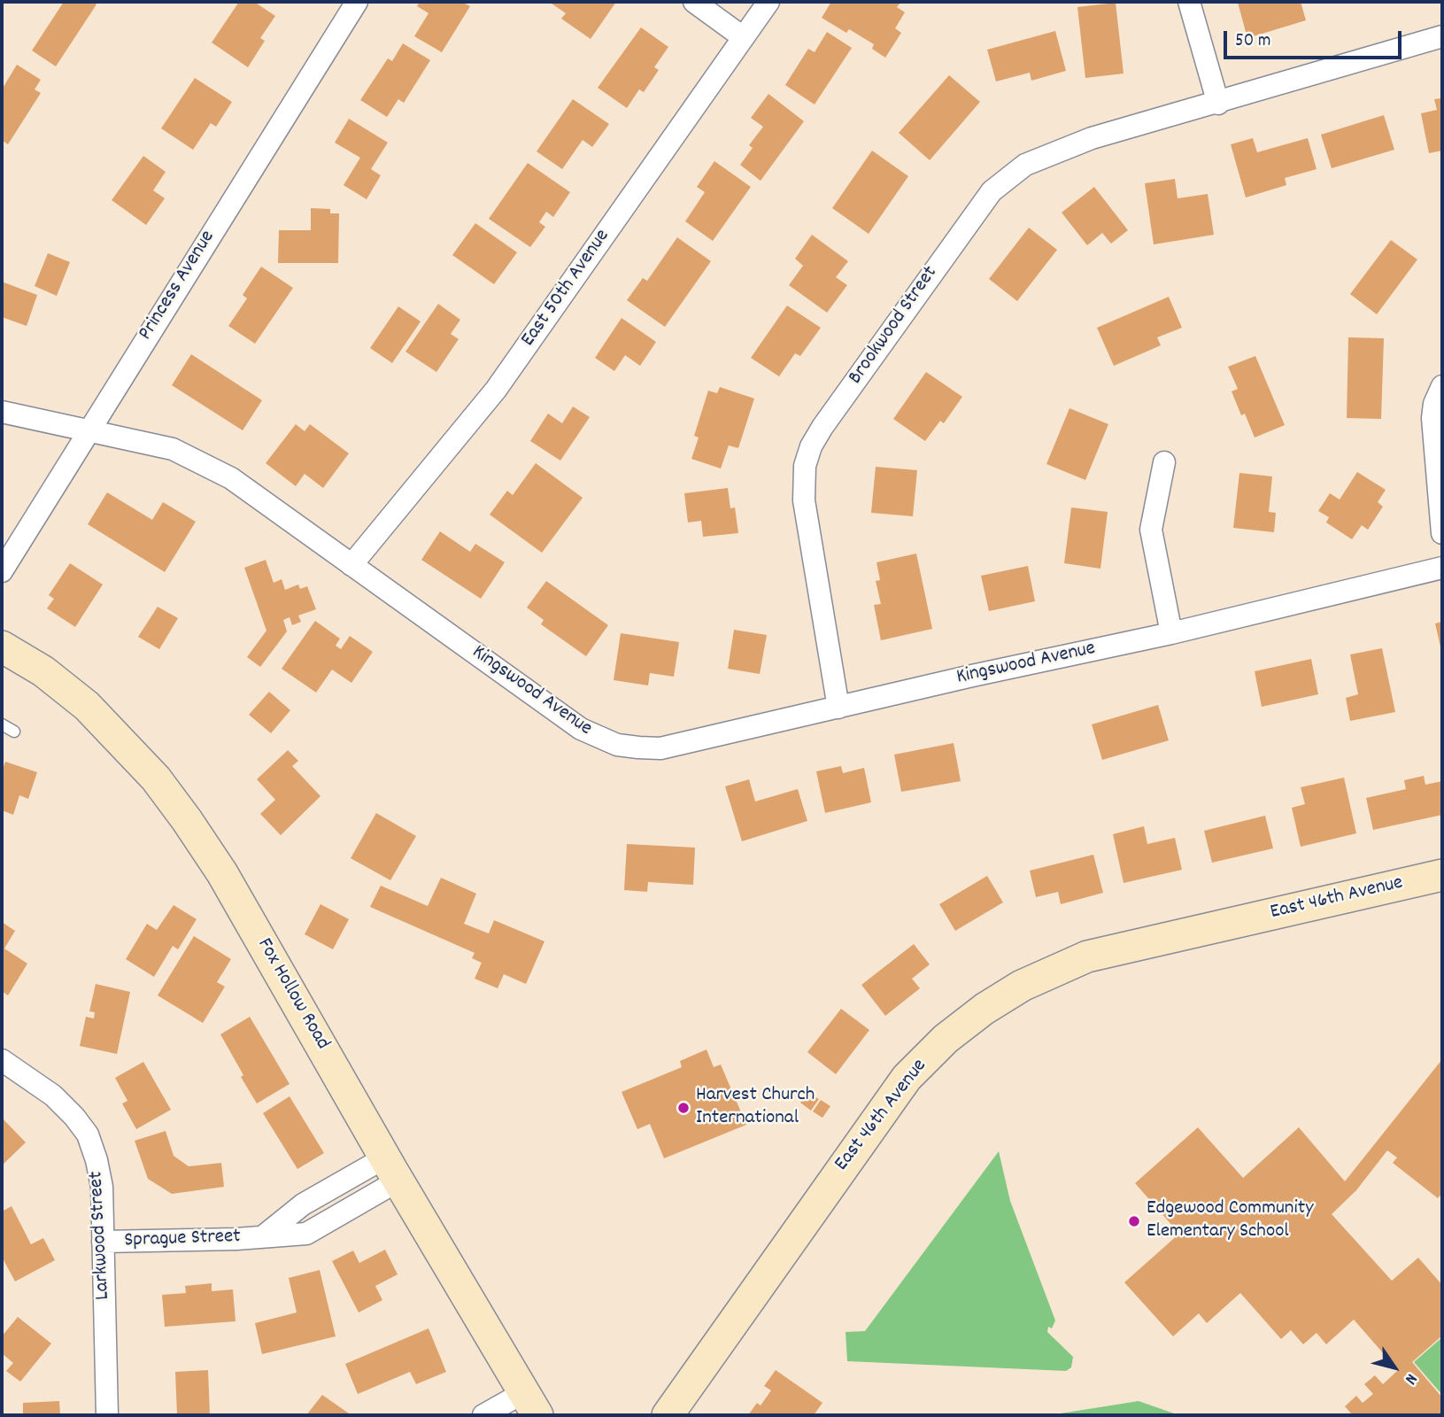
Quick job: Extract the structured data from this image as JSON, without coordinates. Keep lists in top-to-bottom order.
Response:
{
  "streets": {
    "street": [
      "Princess Avenue",
      "East 50th Avenue",
      "Brookwood Street",
      "Kingswood Avenue",
      "East 46th Avenue",
      "Fox Hollow Road",
      "Larkwood Street",
      "Sprague Street"
    ]
  },
  "crossings": [
    ["Princess Avenue", "Kingswood Avenue"],
    ["East 50th Avenue", "Kingswood Avenue"],
    ["Brookwood Street", "Kingswood Avenue"],
    ["Fox Hollow Road", "Sprague Street"],
    ["Larkwood Street", "Sprague Street"]
  ],
  "places": ["Harvest Church International", "Edgewood Community Elementary School"],
  "scale_bar": "50 m",
  "north": "bottom right"
}
